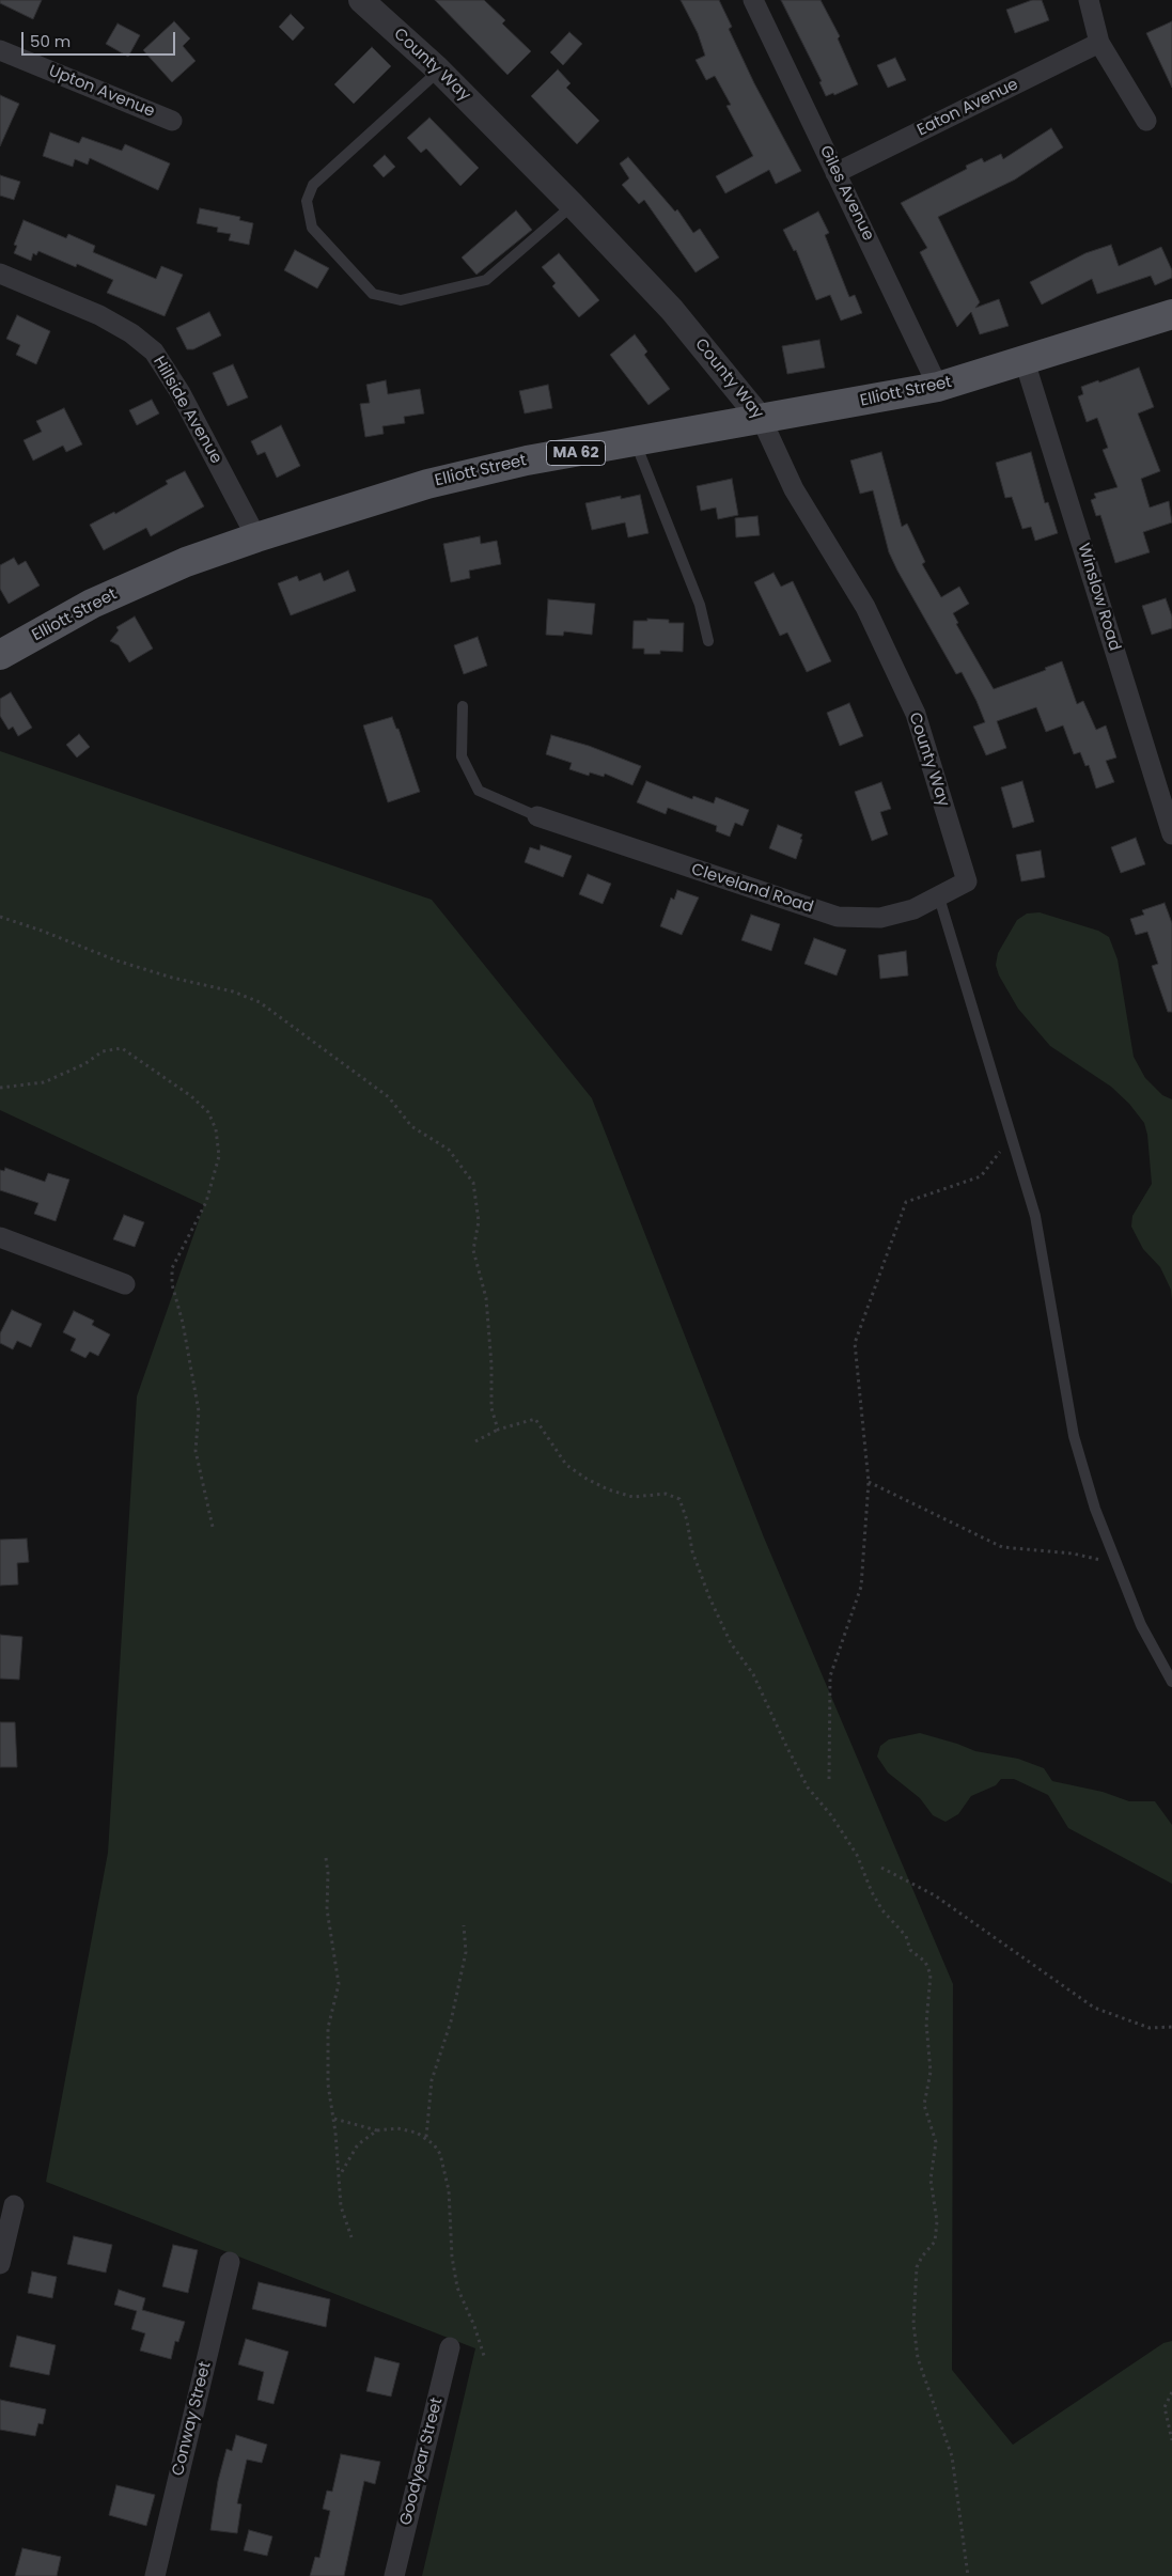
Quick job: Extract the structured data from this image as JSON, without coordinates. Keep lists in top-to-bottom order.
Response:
{
  "streets": {
    "main road": ["Elliott Street", "MA 62"],
    "street": [
      "County Way",
      "Upton Avenue",
      "Eaton Avenue",
      "Giles Avenue",
      "Hillside Avenue",
      "Winslow Road",
      "Cleveland Road",
      "Conway Street",
      "Goodyear Street"
    ]
  },
  "crossings": [
    ["County Way", "Elliott Street"],
    ["County Way", "Cleveland Road"],
    ["Eaton Avenue", "Giles Avenue"],
    ["Giles Avenue", "Elliott Street"],
    ["Elliott Street", "Hillside Avenue"],
    ["Elliott Street", "Winslow Road"]
  ],
  "scale_bar": "50 m"
}
